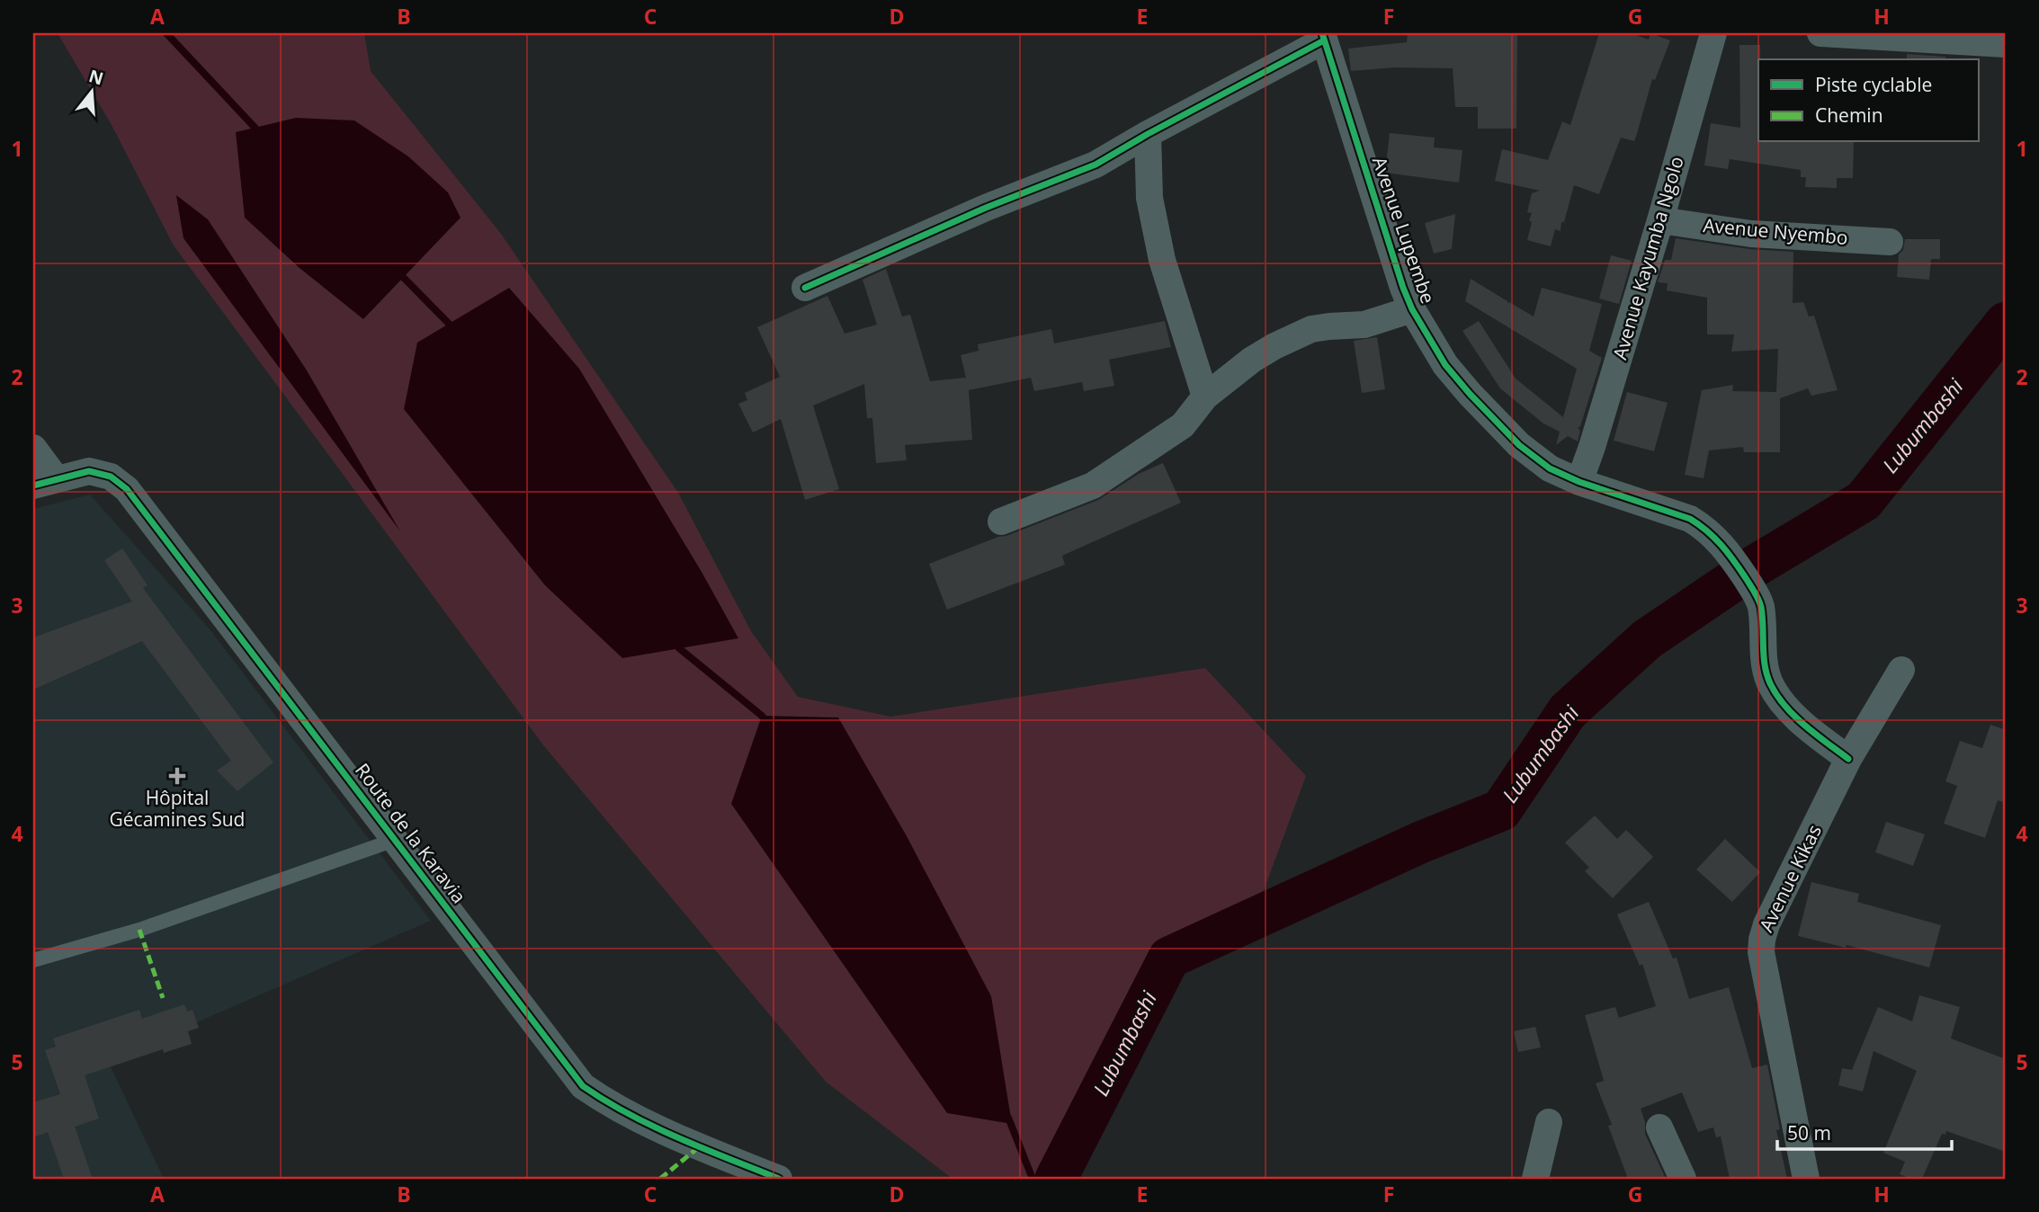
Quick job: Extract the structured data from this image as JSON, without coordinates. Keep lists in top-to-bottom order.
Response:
{
  "streets": {
    "street": [
      "Avenue Lupembe",
      "Avenue Nyembo",
      "Avenue Kayumba Ngolo",
      "Route de la Karavia",
      "Avenue Kikas"
    ]
  },
  "crossings": [
    ["Avenue Lupembe", "Avenue Kayumba Ngolo"],
    ["Avenue Lupembe", "Avenue Kikas"],
    ["Avenue Nyembo", "Avenue Kayumba Ngolo"]
  ],
  "water": ["Lubumbashi"],
  "places": {
    "health": ["Hôpital Gécamines Sud"]
  },
  "legend": ["Piste cyclable", "Chemin"],
  "scale_bar": "50 m",
  "north": "top",
  "grid": {
    "columns": [
      "A",
      "B",
      "C",
      "D",
      "E",
      "F",
      "G",
      "H"
    ],
    "rows": [
      "1",
      "2",
      "3",
      "4",
      "5"
    ]
  }
}
